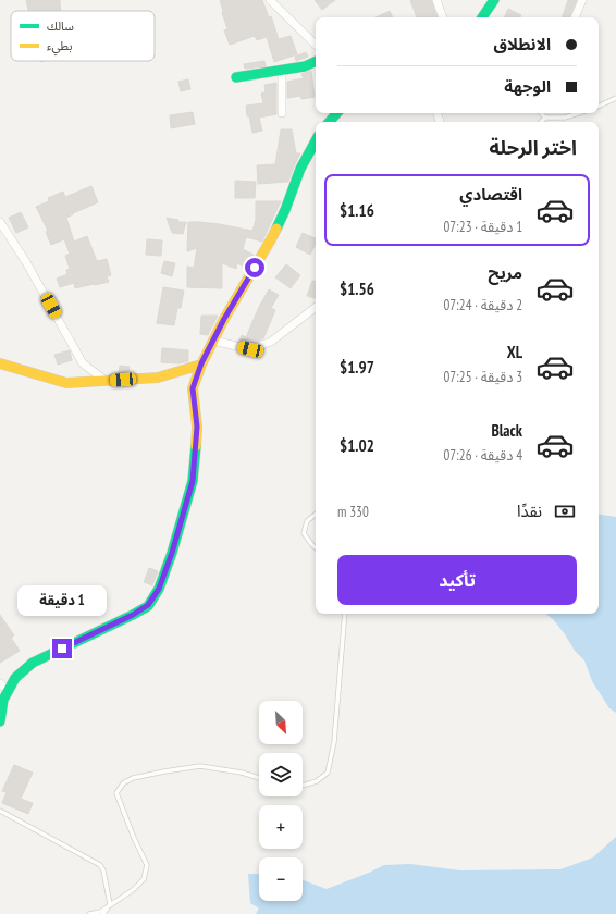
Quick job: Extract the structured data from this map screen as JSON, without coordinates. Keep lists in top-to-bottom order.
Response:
{
  "legend": ["سالك", "بطيء"],
  "north": "bottom right",
  "page": {
    "banner": ["الانطلاق", "الوجهة"],
    "heading": "اختر الرحلة",
    "list": [
      {
        "name": "اقتصادي",
        "note": "1 دقيقة · 07:23",
        "value": "$1.16"
      },
      {
        "name": "مريح",
        "note": "2 دقيقة · 07:24",
        "value": "$1.56"
      },
      {
        "name": "XL",
        "note": "3 دقيقة · 07:25",
        "value": "$1.97"
      },
      {
        "name": "Black",
        "note": "4 دقيقة · 07:26",
        "value": "$1.02"
      }
    ],
    "pay": ["نقدًا", "330 m"],
    "buttons": "تأكيد",
    "bubble": "1 دقيقة",
    "map_buttons": ["+", "−"]
  }
}
